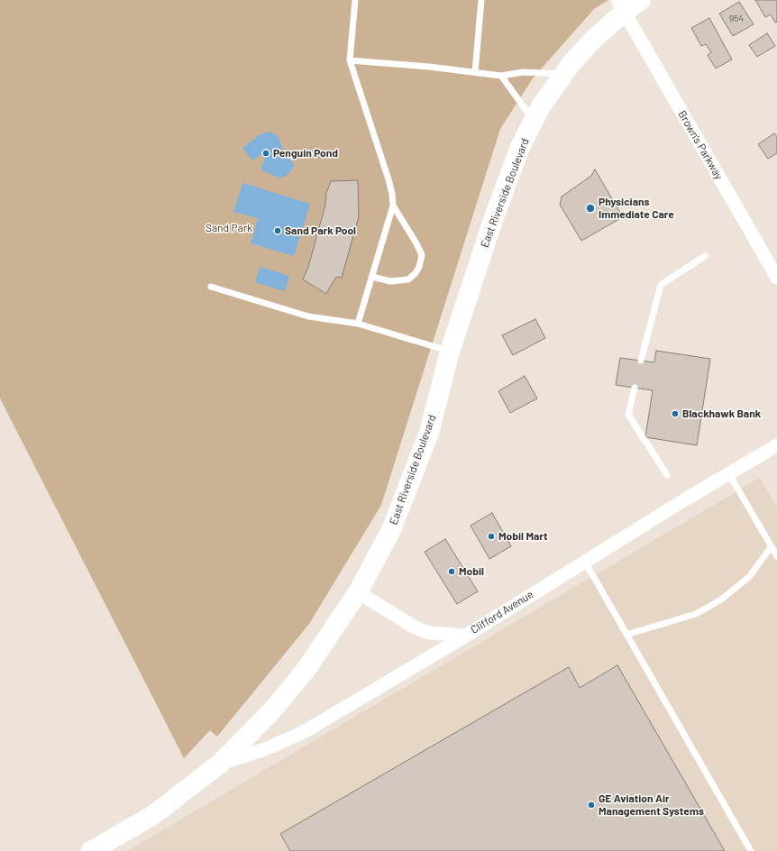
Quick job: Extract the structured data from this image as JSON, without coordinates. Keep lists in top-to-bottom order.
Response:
{
  "streets": {
    "main road": ["East Riverside Boulevard"],
    "street": ["Brown's Parkway", "Clifford Avenue"]
  },
  "crossings": [
    ["Brown's Parkway", "East Riverside Boulevard"],
    ["East Riverside Boulevard", "Clifford Avenue"]
  ],
  "parks": ["Sand Park"],
  "places": [
    "Penguin Pond",
    "Physicians Immediate Care",
    "Sand Park Pool",
    "Blackhawk Bank",
    "Mobil Mart",
    "Mobil",
    "GE Aviation Air Management Systems"
  ],
  "house_numbers": ["954"]
}
